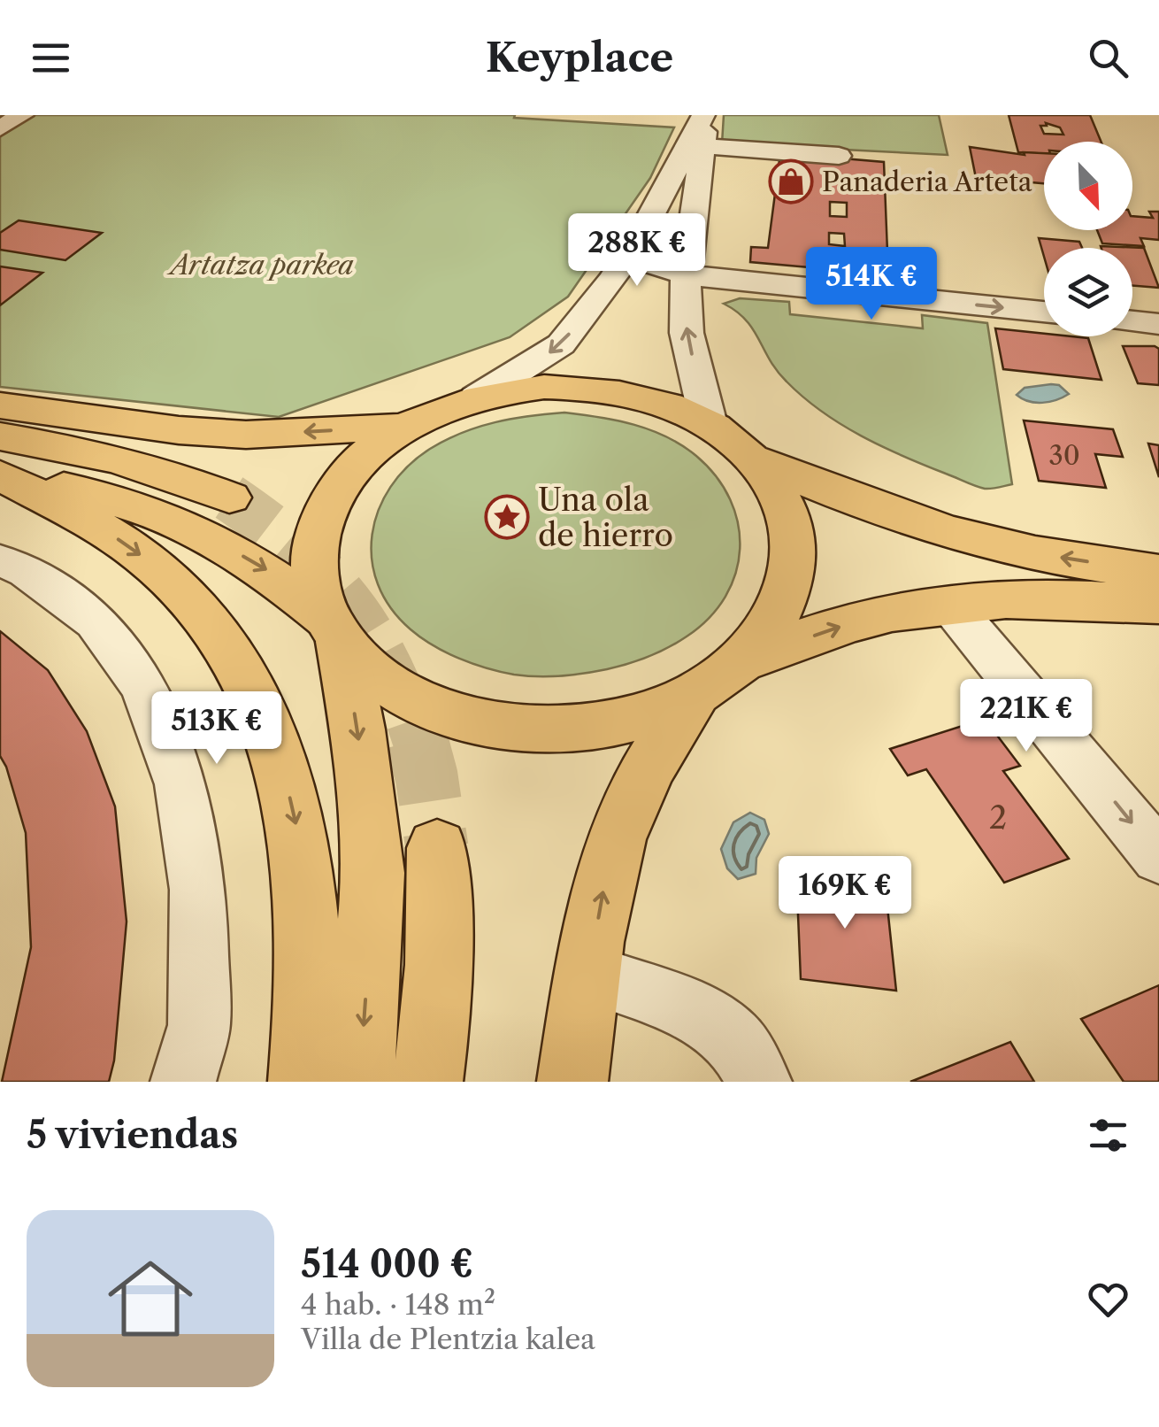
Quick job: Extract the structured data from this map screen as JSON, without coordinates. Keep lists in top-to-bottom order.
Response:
{
  "parks": ["Artatza parkea"],
  "places": {
    "shop": ["Panaderia Arteta"],
    "place": ["Una ola de hierro"]
  },
  "house_numbers": ["30", "2"],
  "north": "bottom right",
  "page": {
    "header": "Keyplace",
    "price": [
      "288K €",
      "514K €",
      "221K €",
      "513K €",
      "169K €"
    ],
    "heading": "5 viviendas",
    "list": [
      {
        "name": "514 000 €",
        "note": "4 hab. · 148 m² · Villa de Plentzia kalea"
      }
    ]
  }
}
